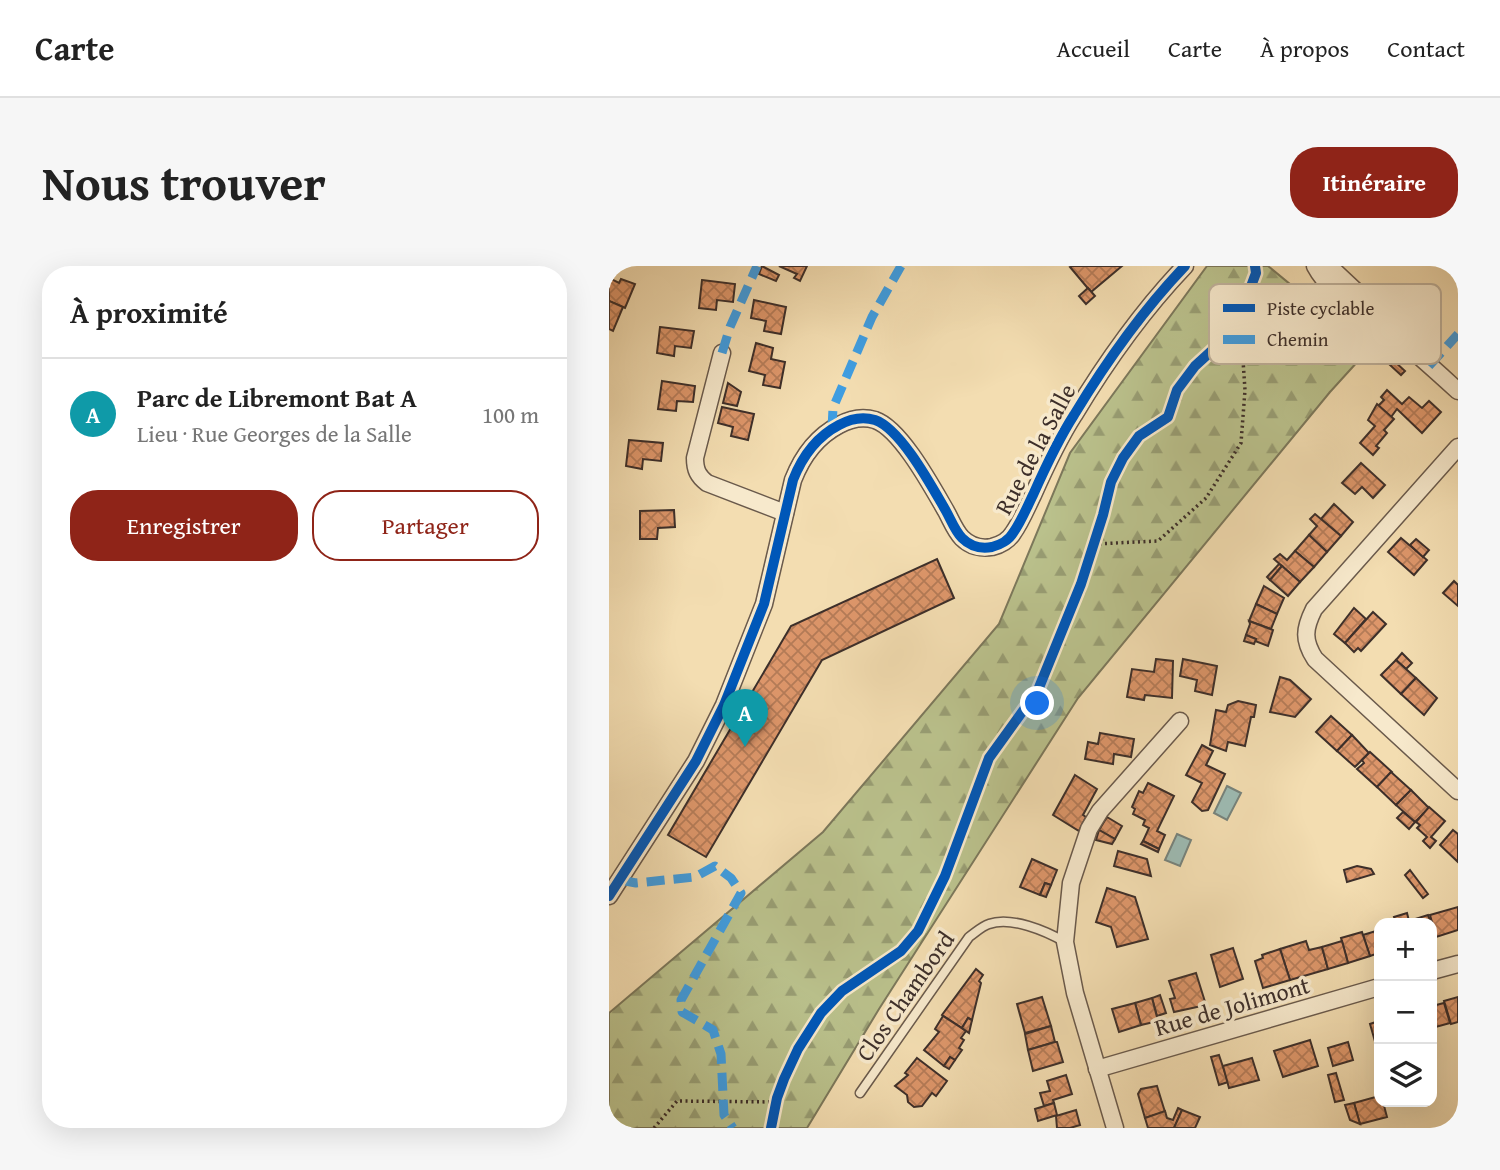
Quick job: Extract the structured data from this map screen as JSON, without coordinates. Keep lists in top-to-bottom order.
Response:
{
  "streets": {
    "street": ["Rue de la Salle", "Rue de Jolimont"],
    "lane": ["Clos Chambord"]
  },
  "legend": ["Piste cyclable", "Chemin"],
  "page": {
    "header": "Carte",
    "nav": [
      "Accueil",
      "Carte",
      "À propos",
      "Contact"
    ],
    "title": "Nous trouver",
    "buttons": [
      "Itinéraire",
      ["Enregistrer", "Partager"]
    ],
    "heading": "À proximité",
    "list": [
      {
        "mark": "A",
        "name": "Parc de Libremont Bat A",
        "note": "Lieu · Rue Georges de la Salle",
        "value": "100 m"
      }
    ],
    "pins": "A",
    "map_buttons": ["+", "−"]
  }
}
